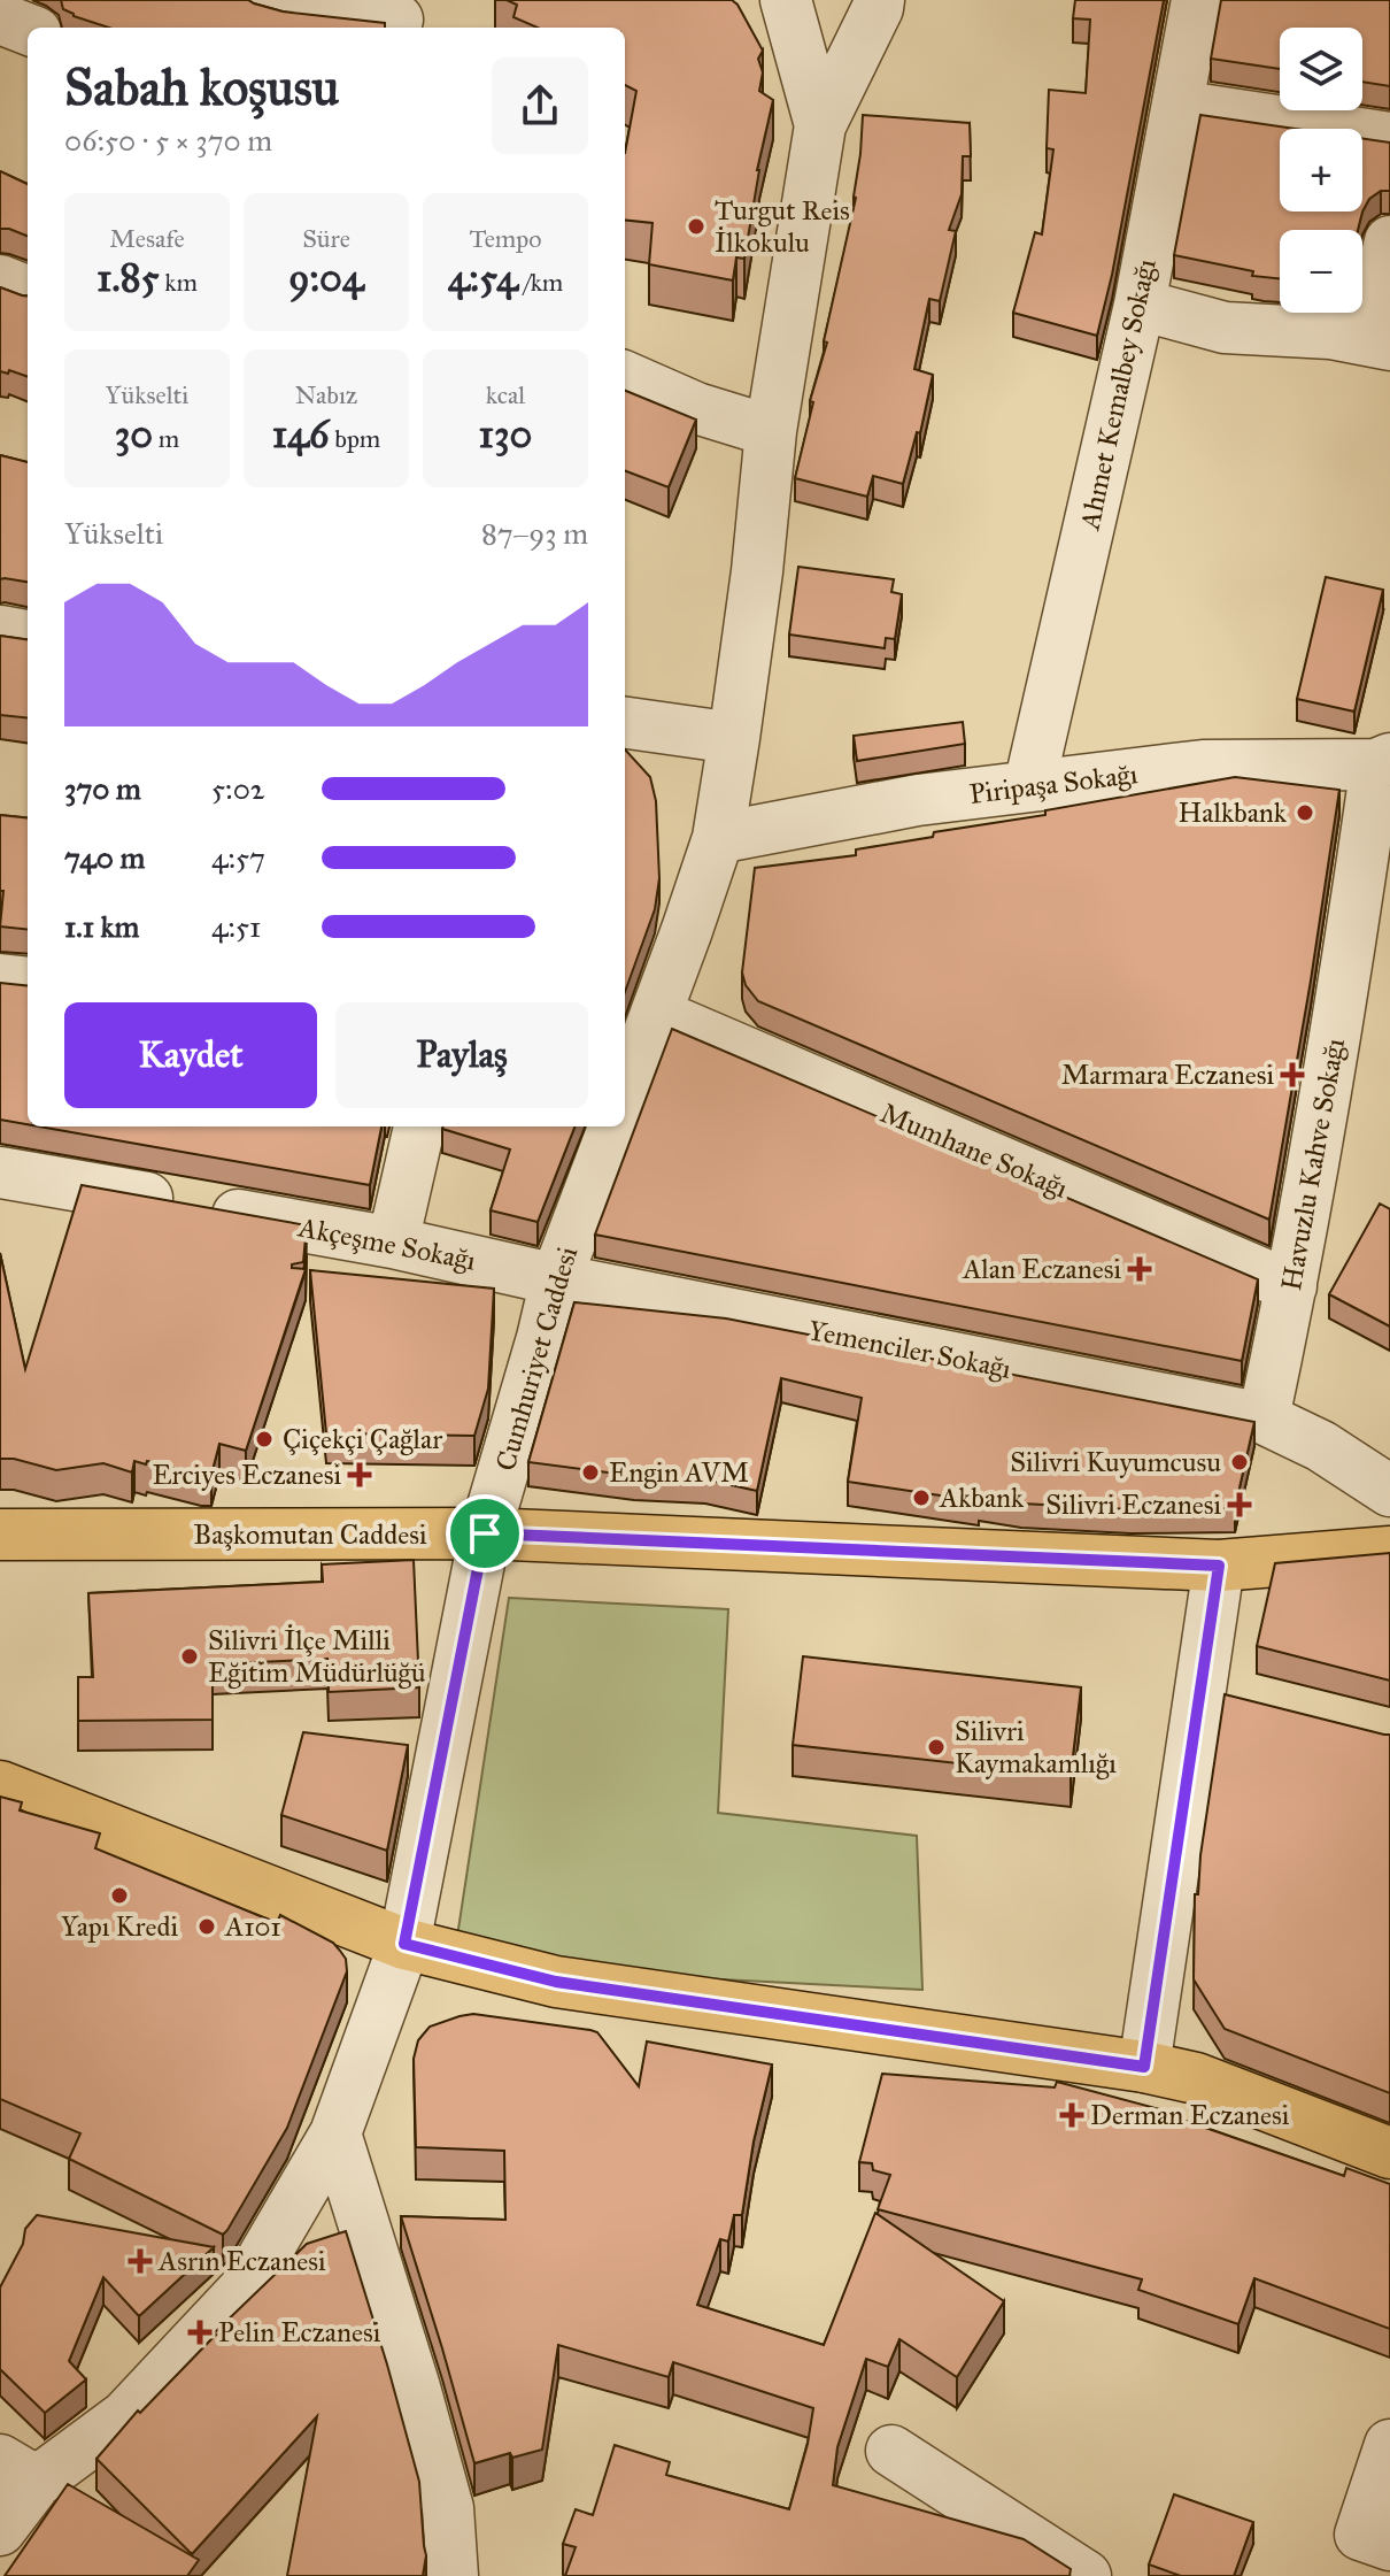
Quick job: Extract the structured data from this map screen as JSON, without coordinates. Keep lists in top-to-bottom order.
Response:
{
  "streets": {
    "main road": ["Başkomutan Caddesi"],
    "street": [
      "Ahmet Kemalbey Sokağı",
      "Piripaşa Sokağı",
      "Mumhane Sokağı",
      "Havuzlu Kahve Sokağı",
      "Akçeşme Sokağı",
      "Yemenciler Sokağı",
      "Cumhuriyet Caddesi"
    ]
  },
  "crossings": [
    ["Ahmet Kemalbey Sokağı", "Piripaşa Sokağı"],
    ["Piripaşa Sokağı", "Havuzlu Kahve Sokağı"],
    ["Mumhane Sokağı", "Havuzlu Kahve Sokağı"],
    ["Havuzlu Kahve Sokağı", "Yemenciler Sokağı"],
    ["Akçeşme Sokağı", "Yemenciler Sokağı"],
    ["Akçeşme Sokağı", "Cumhuriyet Caddesi"],
    ["Yemenciler Sokağı", "Cumhuriyet Caddesi"],
    ["Cumhuriyet Caddesi", "Başkomutan Caddesi"]
  ],
  "places": {
    "other": [
      "Turgut Reis İlkokulu",
      "Halkbank",
      "Çiçekçi Çağlar",
      "Silivri Kuyumcusu",
      "Engin AVM",
      "Akbank",
      "Silivri İlçe Milli Eğitim Müdürlüğü",
      "Silivri Kaymakamlığı",
      "Yapı Kredi",
      "A101"
    ],
    "health": [
      "Marmara Eczanesi",
      "Alan Eczanesi",
      "Erciyes Eczanesi",
      "Silivri Eczanesi",
      "Derman Eczanesi",
      "Asrın Eczanesi",
      "Pelin Eczanesi"
    ]
  },
  "page": {
    "map_buttons": ["+", "−"],
    "heading": ["Sabah koşusu", "06:50 · 5 × 370 m"],
    "stats": [
      ["Mesafe", "1.85 km"],
      ["Süre", "9:04"],
      ["Tempo", "4:54 /km"],
      ["Yükselti", "30 m"],
      ["Nabız", "146 bpm"],
      ["kcal", "130"]
    ],
    "chart": ["Yükselti", "87–93 m"],
    "list": [
      {
        "name": "370 m",
        "note": "5:02"
      },
      {
        "name": "740 m",
        "note": "4:57"
      },
      {
        "name": "1.1 km",
        "note": "4:51"
      }
    ],
    "buttons": ["Kaydet", "Paylaş"]
  }
}
